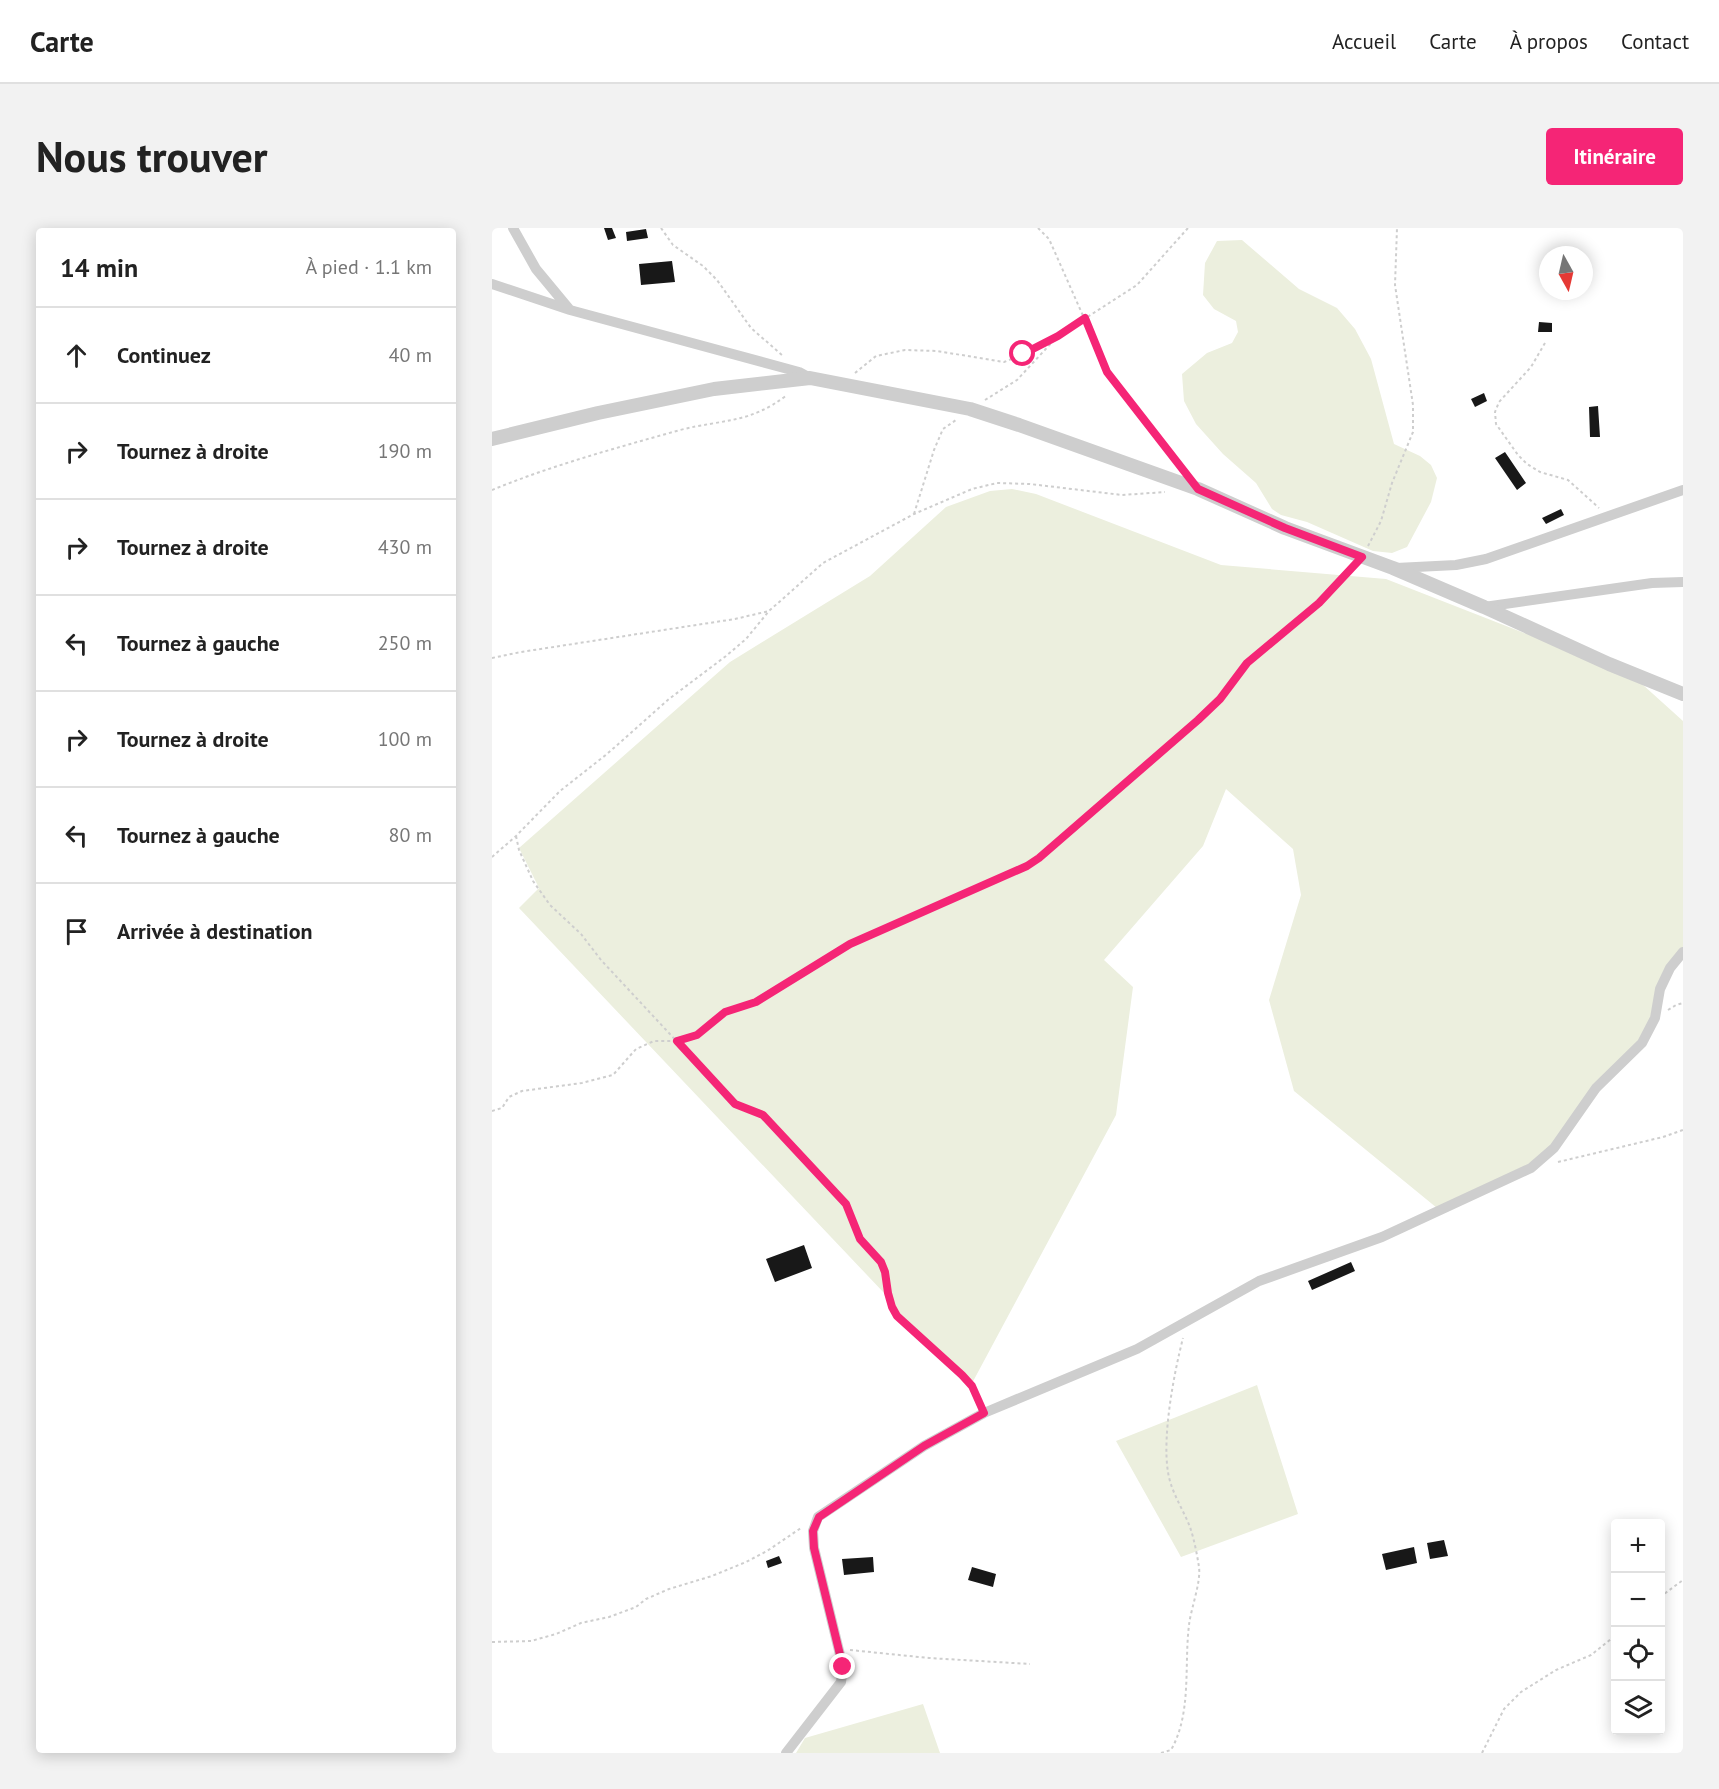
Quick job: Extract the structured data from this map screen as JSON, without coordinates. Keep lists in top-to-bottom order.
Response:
{
  "north": "bottom",
  "page": {
    "header": "Carte",
    "nav": [
      "Accueil",
      "Carte",
      "À propos",
      "Contact"
    ],
    "buttons": "Itinéraire",
    "title": "Nous trouver",
    "heading": ["14 min", "À pied · 1.1 km"],
    "list": [
      ["Continuez", "40 m"],
      ["Tournez à droite", "190 m"],
      ["Tournez à droite", "430 m"],
      ["Tournez à gauche", "250 m"],
      ["Tournez à droite", "100 m"],
      ["Tournez à gauche", "80 m"],
      "Arrivée à destination"
    ],
    "map_buttons": ["+", "−"]
  }
}
